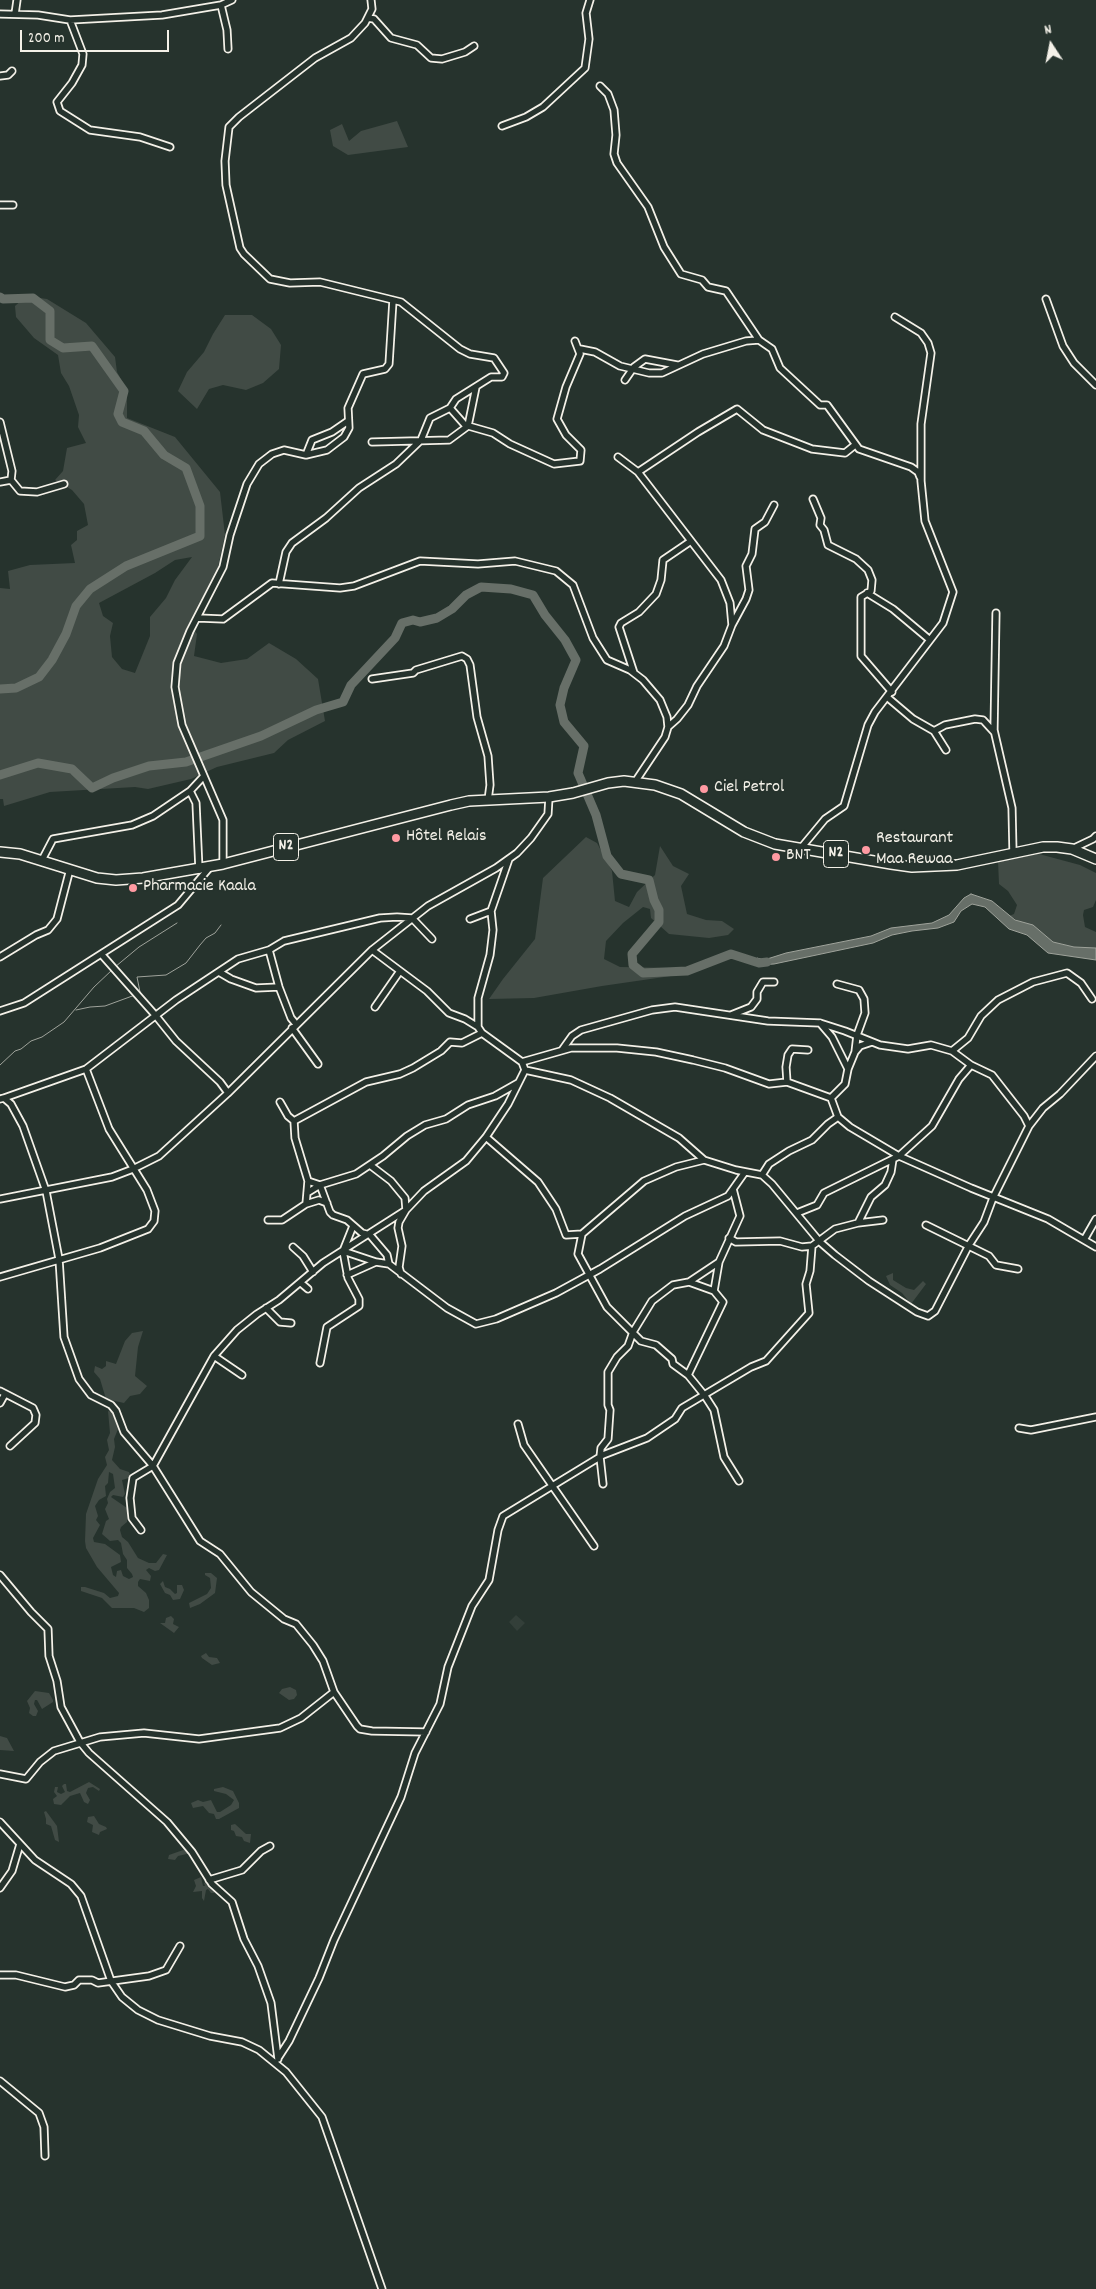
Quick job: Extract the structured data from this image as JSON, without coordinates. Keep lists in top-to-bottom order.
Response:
{
  "streets": {
    "highway": ["N2"]
  },
  "places": [
    "Ciel Petrol",
    "Hôtel Relais",
    "Restaurant Maa Rewaa",
    "BNT",
    "Pharmacie Kaala"
  ],
  "scale_bar": "200 m",
  "north": "top"
}
